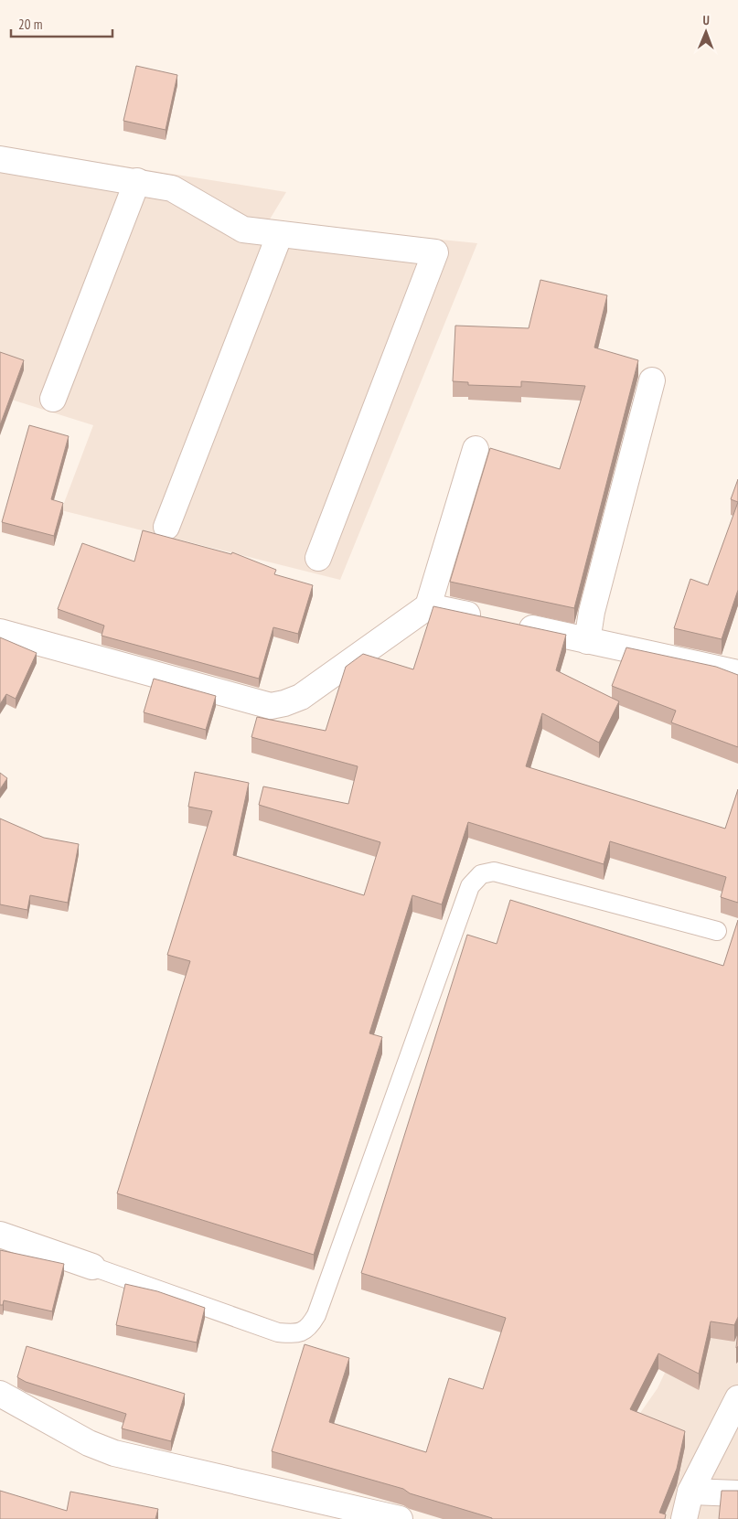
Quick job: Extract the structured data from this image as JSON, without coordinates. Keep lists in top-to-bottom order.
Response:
{
  "scale_bar": "20 m",
  "north": "top"
}
